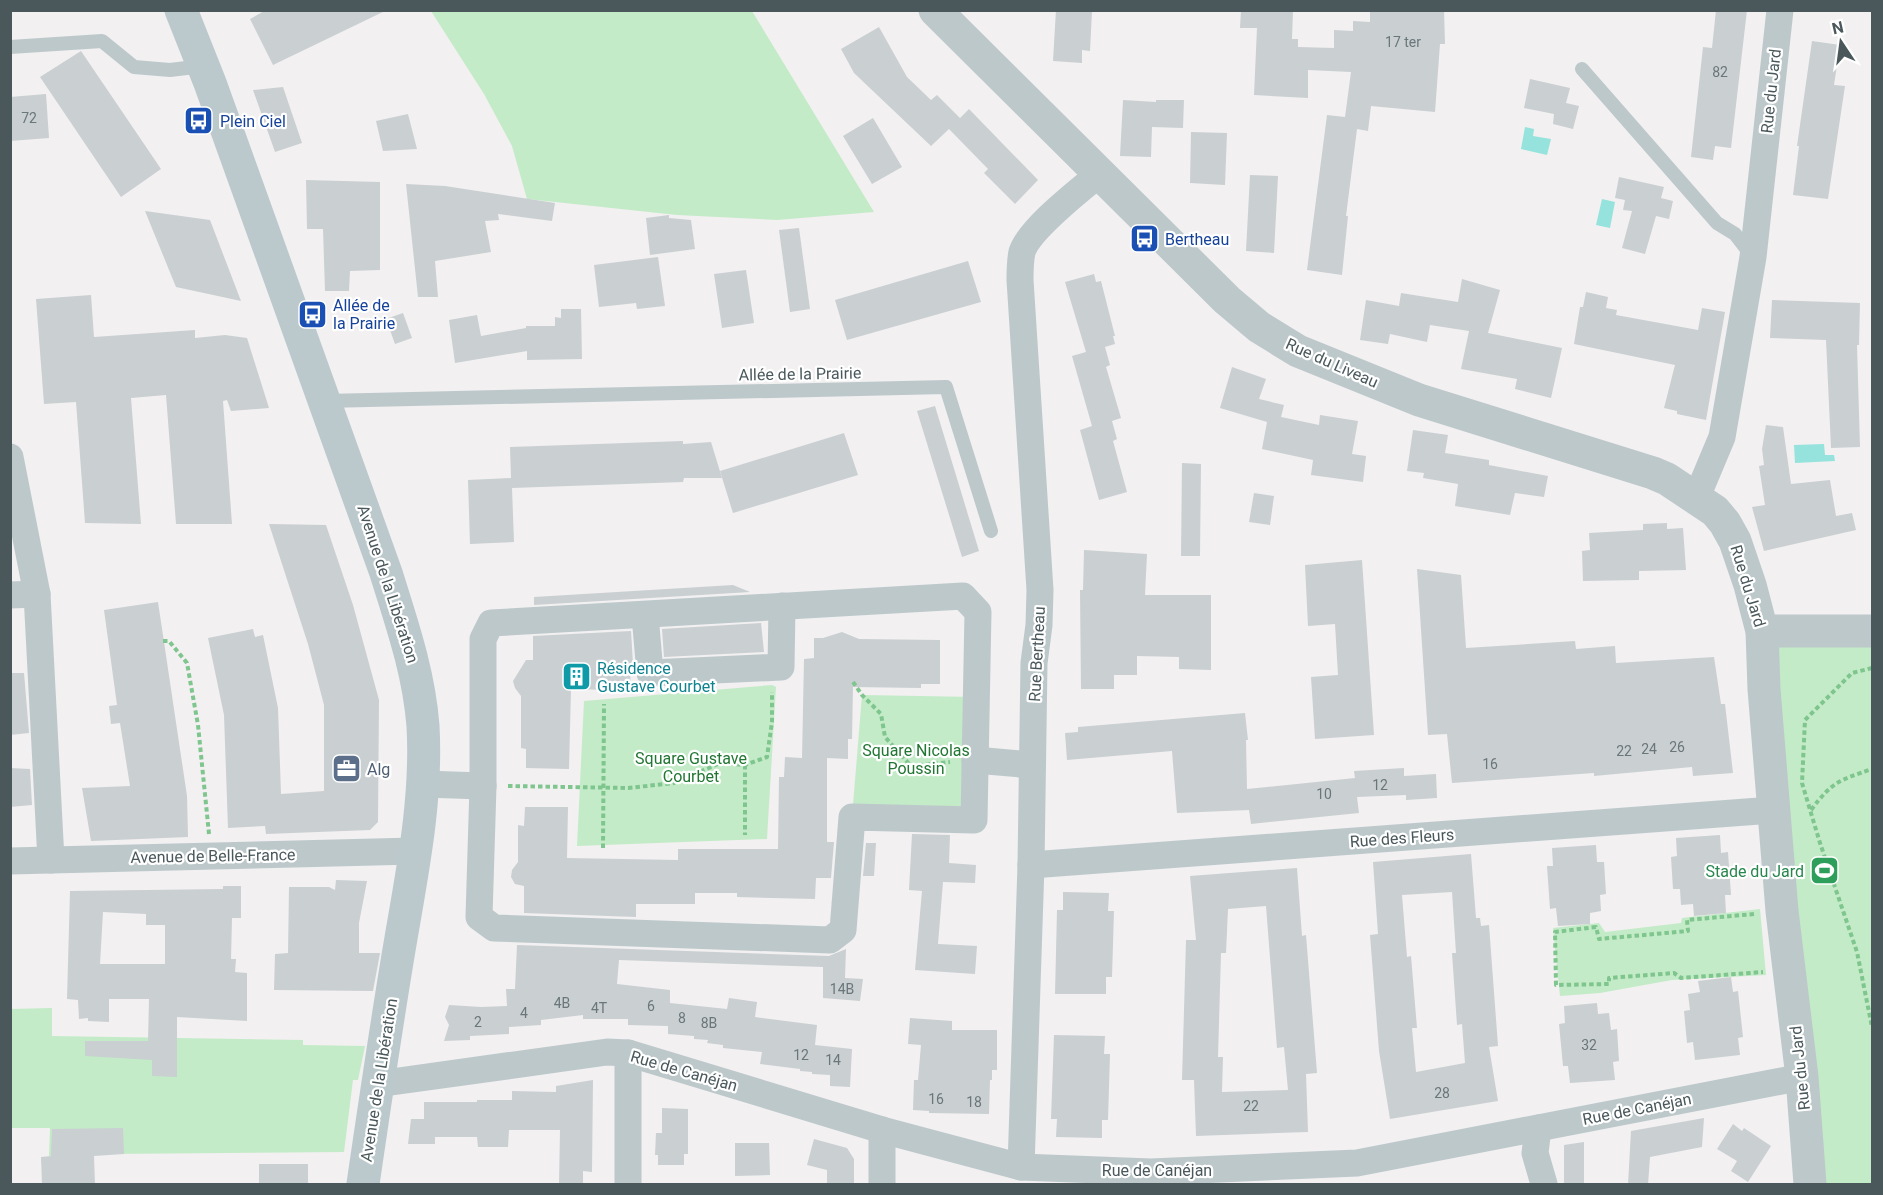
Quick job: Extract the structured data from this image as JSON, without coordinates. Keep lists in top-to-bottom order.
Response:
{
  "streets": {
    "main road": ["Avenue de la Libération"],
    "street": [
      "Rue du Jard",
      "Rue du Liveau",
      "Rue Bertheau",
      "Rue des Fleurs",
      "Avenue de Belle-France",
      "Rue de Canéjan"
    ],
    "lane": ["Allée de la Prairie"]
  },
  "crossings": [
    ["Rue du Jard", "Rue du Liveau"],
    ["Rue du Jard", "Rue des Fleurs"],
    ["Rue du Jard", "Rue de Canéjan"],
    ["Rue du Liveau", "Rue Bertheau"],
    ["Allée de la Prairie", "Avenue de la Libération"],
    ["Avenue de la Libération", "Avenue de Belle-France"],
    ["Avenue de la Libération", "Rue de Canéjan"],
    ["Rue Bertheau", "Rue des Fleurs"],
    ["Rue Bertheau", "Rue de Canéjan"]
  ],
  "parks": ["Square Nicolas Poussin", "Square Gustave Courbet"],
  "places": {
    "bus stop": ["Plein Ciel", "Bertheau", "Allée de la Prairie"],
    "building": ["Résidence Gustave Courbet"],
    "office": ["Alg"],
    "sports": ["Stade du Jard"]
  },
  "house_numbers": [
    "17 ter",
    "82",
    "72",
    "26",
    "24",
    "22",
    "16",
    "12",
    "10",
    "14B",
    "4B",
    "6",
    "4T",
    "4",
    "8",
    "2",
    "8B",
    "32",
    "12",
    "14",
    "28",
    "16",
    "18",
    "22"
  ],
  "north": "top"
}
